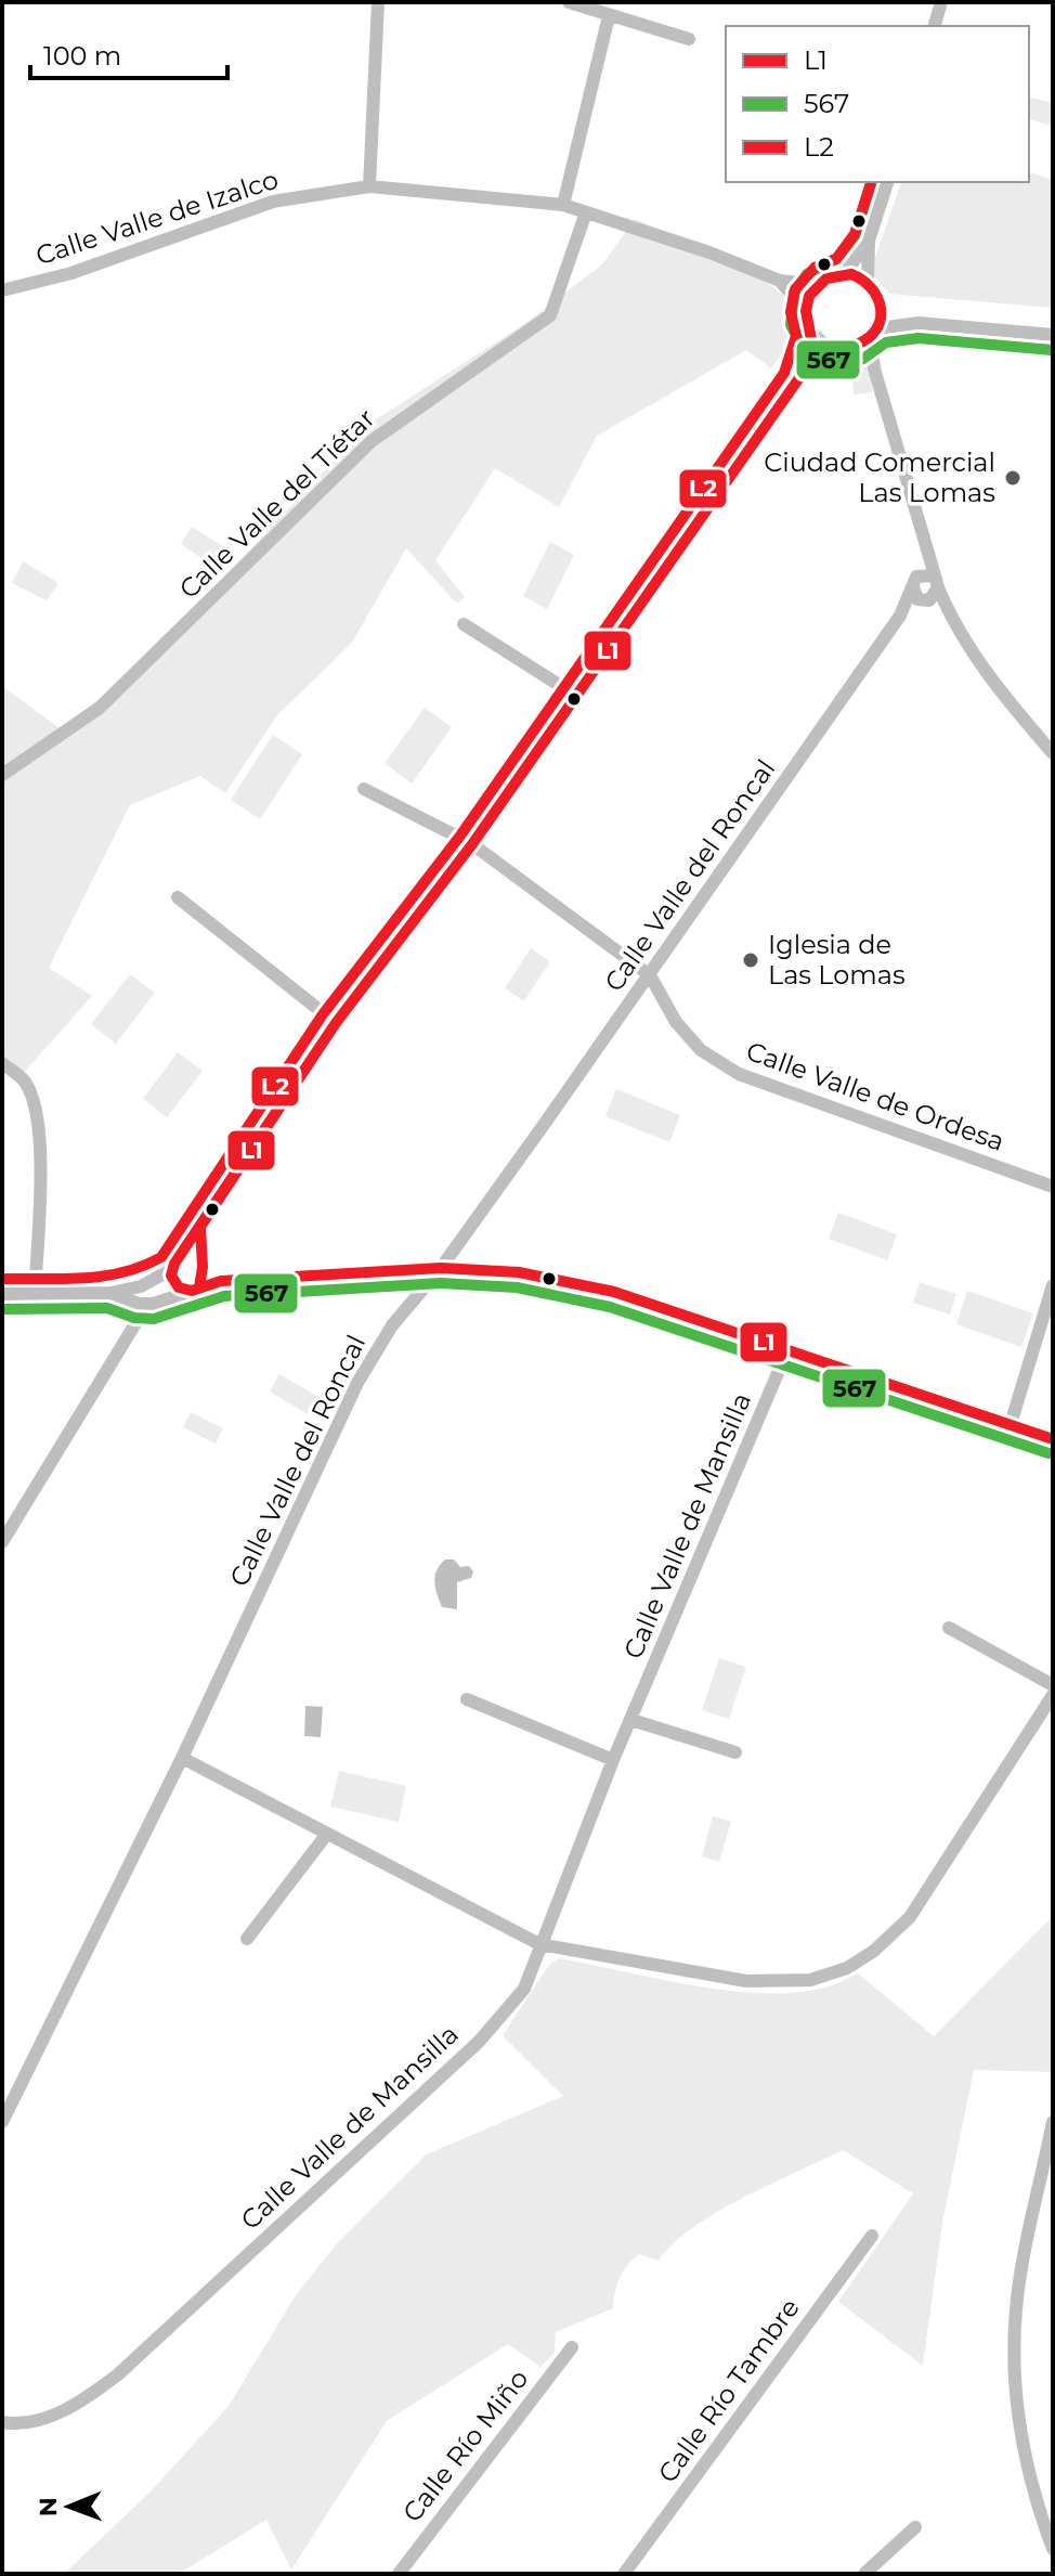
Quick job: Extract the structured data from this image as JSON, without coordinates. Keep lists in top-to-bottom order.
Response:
{
  "streets": {
    "street": [
      "Calle Valle de Izalco",
      "Calle Valle del Tiétar",
      "Calle Valle del Roncal",
      "Calle Valle de Ordesa",
      "Calle Valle de Mansilla",
      "Calle Río Tambre",
      "Calle Río Miño"
    ]
  },
  "crossings": [
    ["Calle Valle de Izalco", "Calle Valle del Tiétar"],
    ["Calle Valle del Roncal", "Calle Valle de Ordesa"]
  ],
  "places": ["Ciudad Comercial Las Lomas", "Iglesia de Las Lomas"],
  "lines": ["transit line 567", "transit line L2", "transit line L1"],
  "legend": ["L1", "567", "L2"],
  "scale_bar": "100 m",
  "north": "left"
}
